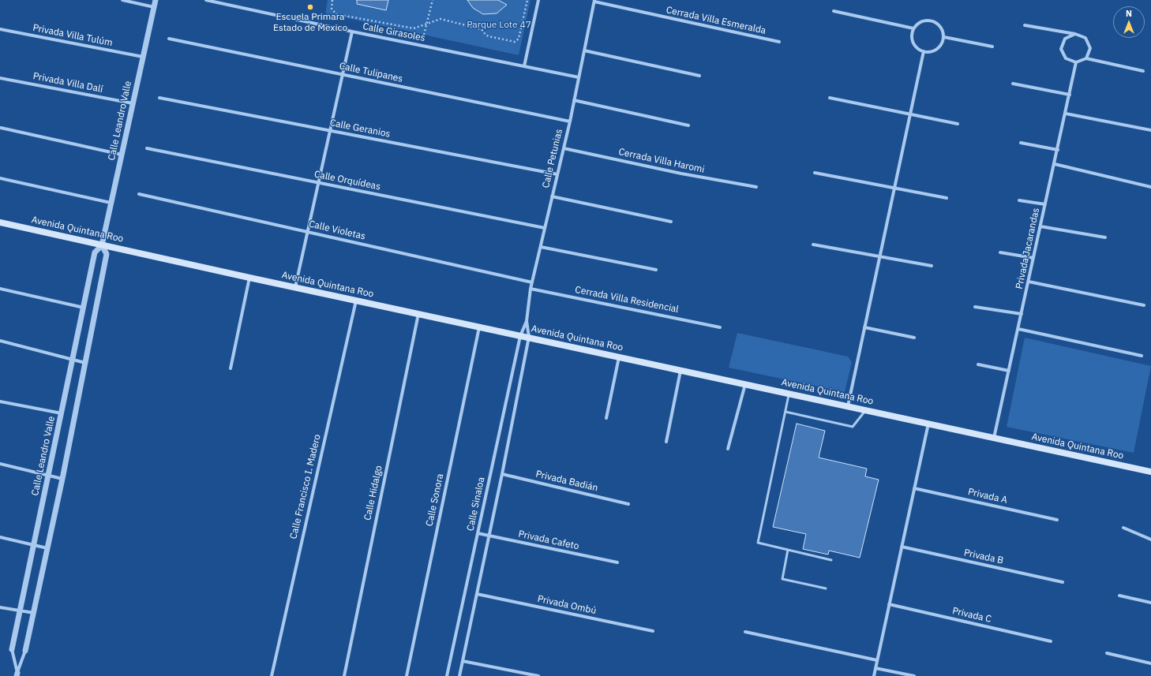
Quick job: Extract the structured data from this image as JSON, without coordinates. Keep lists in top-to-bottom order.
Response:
{
  "streets": {
    "main road": ["Avenida Quintana Roo"],
    "street": [
      "Cerrada Villa Esmeralda",
      "Calle Girasoles",
      "Privada Villa Tulúm",
      "Calle Tulipanes",
      "Privada Villa Dalí",
      "Calle Leandro Valle",
      "Calle Geranios",
      "Calle Petunias",
      "Cerrada Villa Haromi",
      "Calle Orquídeas",
      "Calle Violetas",
      "Privada Jacarandas",
      "Cerrada Villa Residencial",
      "Privada Badián",
      "Calle Francisco I. Madero",
      "Calle Hidalgo",
      "Privada A",
      "Calle Sonora",
      "Calle Sinaloa",
      "Privada Cafeto",
      "Privada B",
      "Privada Ombú",
      "Privada C"
    ]
  },
  "crossings": [
    ["Cerrada Villa Esmeralda", "Calle Petunias"],
    ["Calle Girasoles", "Calle Petunias"],
    ["Privada Villa Tulúm", "Calle Leandro Valle"],
    ["Calle Tulipanes", "Calle Petunias"],
    ["Privada Villa Dalí", "Calle Leandro Valle"],
    ["Calle Leandro Valle", "Avenida Quintana Roo"],
    ["Calle Geranios", "Calle Petunias"],
    ["Calle Petunias", "Cerrada Villa Haromi"],
    ["Calle Petunias", "Calle Orquídeas"],
    ["Calle Petunias", "Avenida Quintana Roo"],
    ["Calle Petunias", "Calle Violetas"],
    ["Calle Petunias", "Cerrada Villa Residencial"],
    ["Calle Petunias", "Calle Sinaloa"],
    ["Avenida Quintana Roo", "Privada Jacarandas"],
    ["Avenida Quintana Roo", "Calle Francisco I. Madero"],
    ["Avenida Quintana Roo", "Calle Hidalgo"],
    ["Avenida Quintana Roo", "Calle Sonora"],
    ["Avenida Quintana Roo", "Calle Sinaloa"],
    ["Privada Badián", "Calle Sinaloa"],
    ["Calle Sinaloa", "Privada Cafeto"],
    ["Calle Sinaloa", "Privada Ombú"]
  ],
  "parks": ["Parque Lote 47"],
  "places": ["Escuela Primara Estado de Mexico"],
  "north": "top"
}
